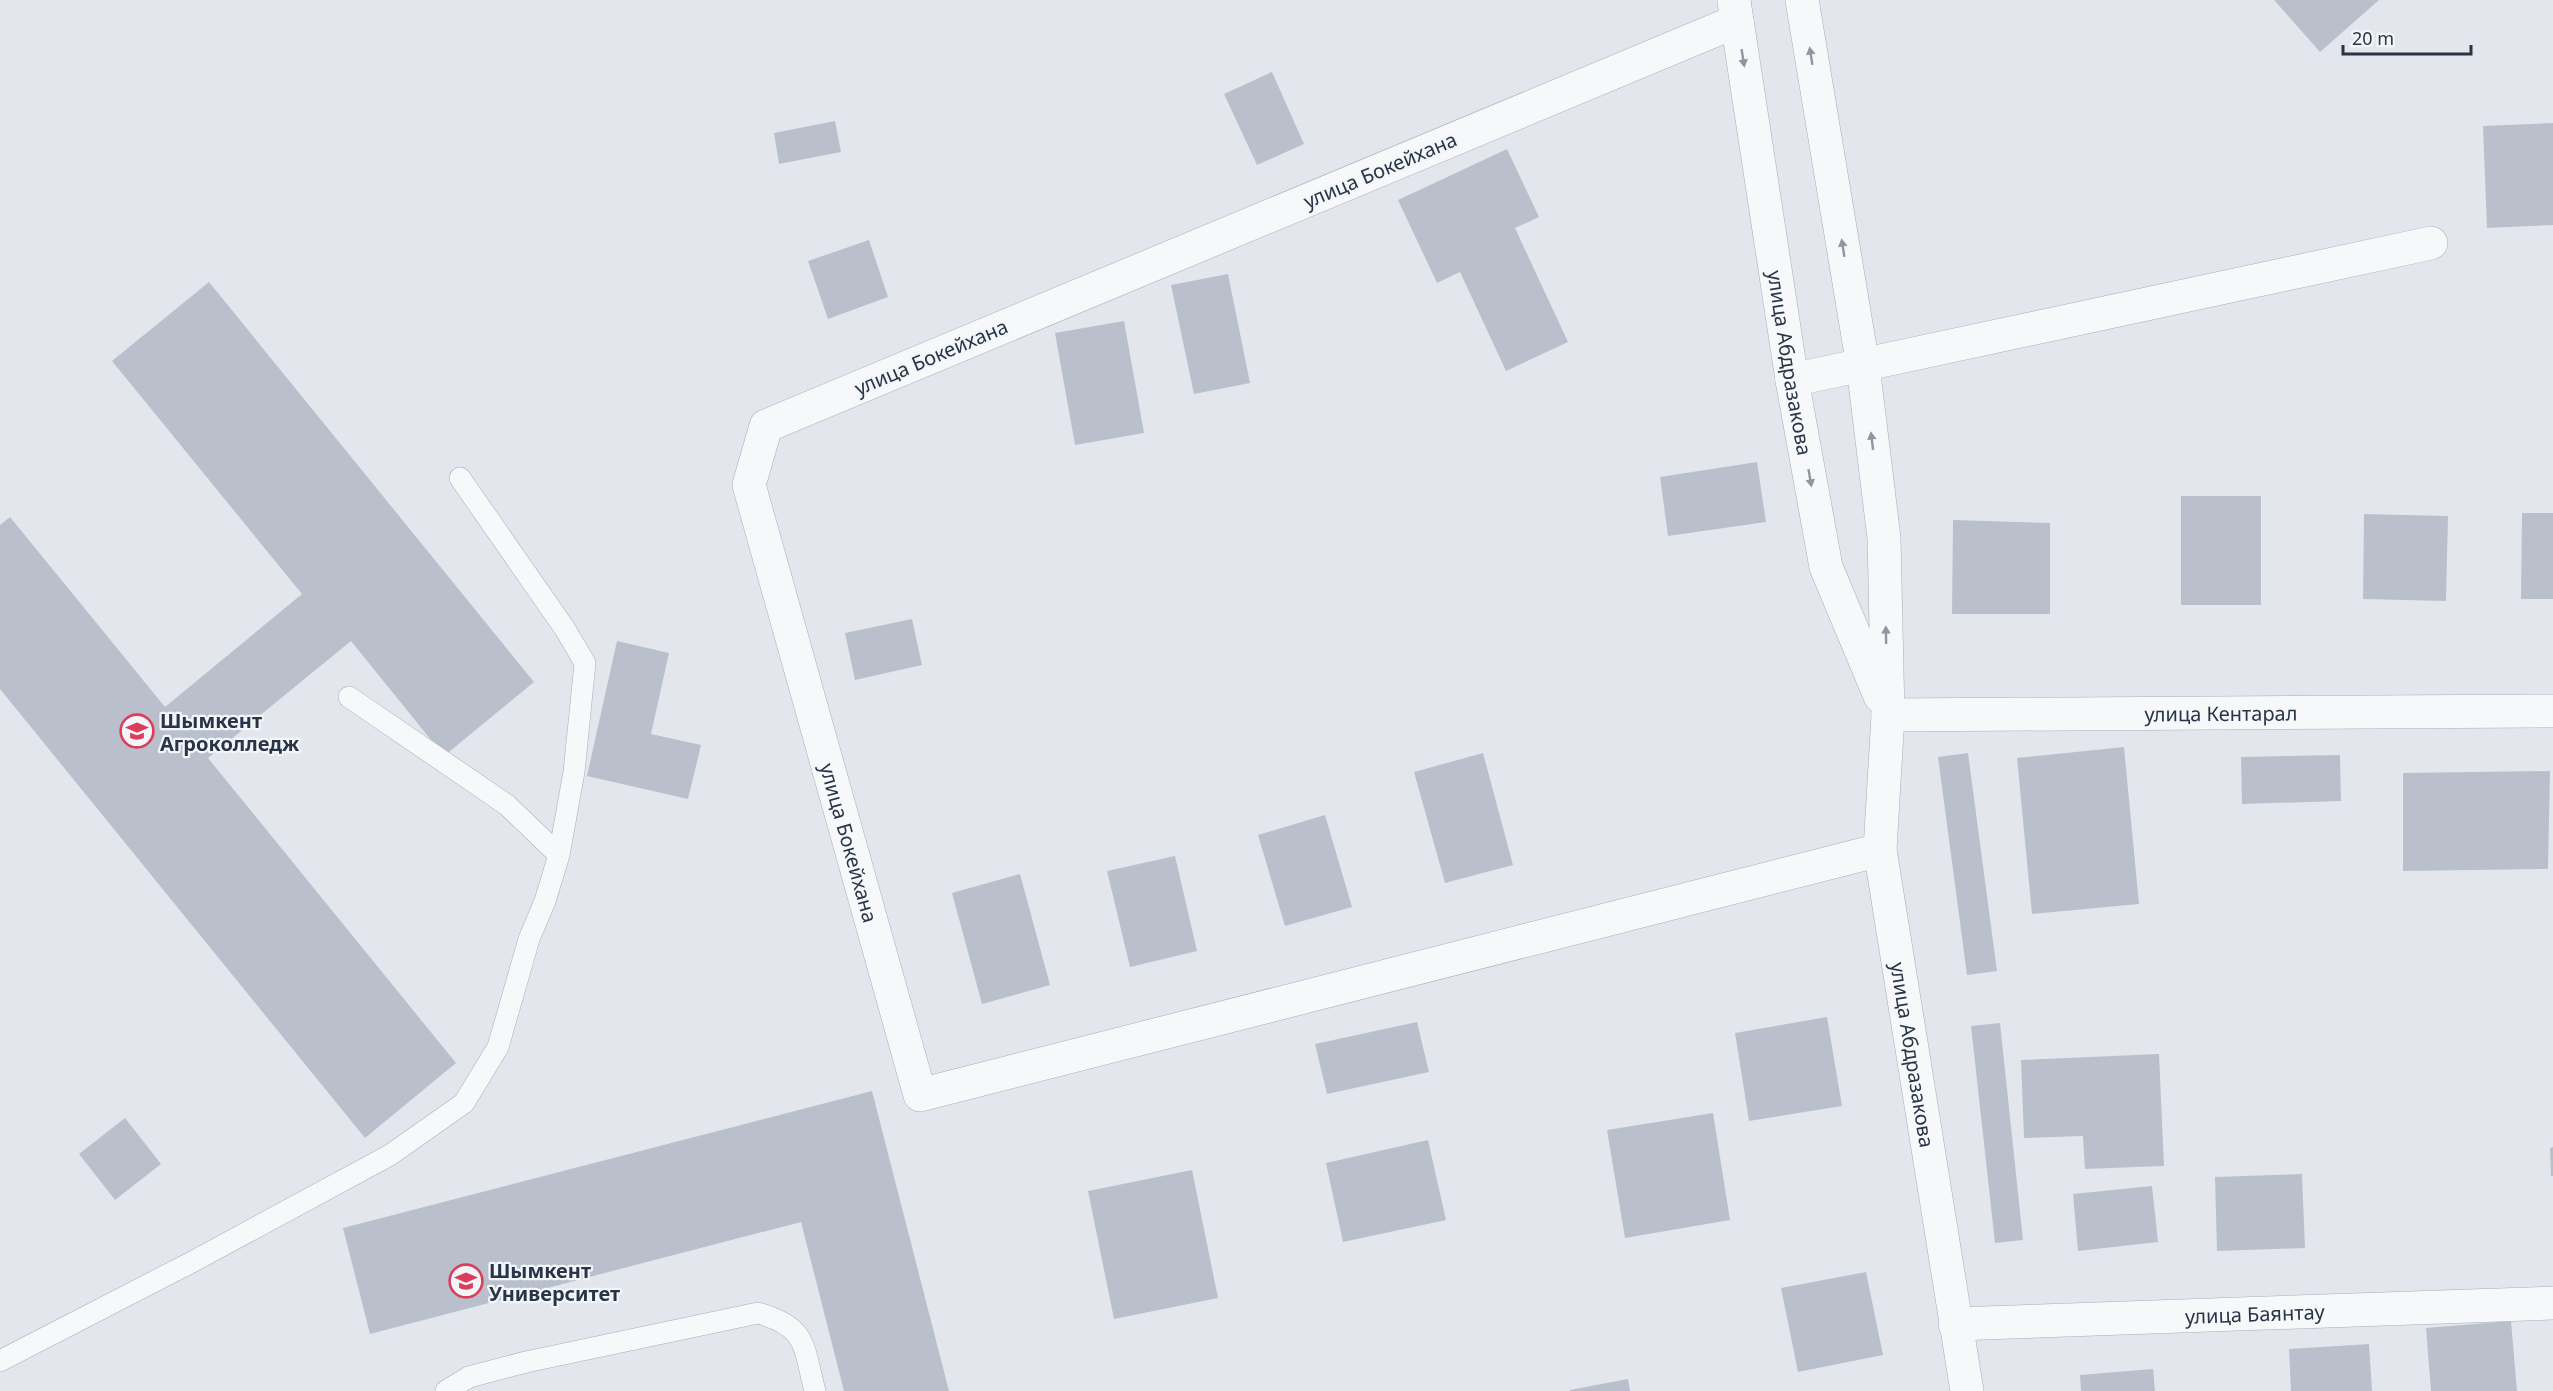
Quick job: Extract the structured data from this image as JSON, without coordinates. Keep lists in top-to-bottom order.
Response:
{
  "streets": {
    "street": [
      "улица Бокейхана",
      "улица Абдразакова",
      "улица Кентарал",
      "улица Баянтау"
    ]
  },
  "crossings": [
    ["улица Бокейхана", "улица Абдразакова"],
    ["улица Абдразакова", "улица Кентарал"],
    ["улица Абдразакова", "улица Баянтау"]
  ],
  "places": {
    "school or university": ["Шымкент Агроколледж", "Шымкент Университет"]
  },
  "scale_bar": "20 m"
}
